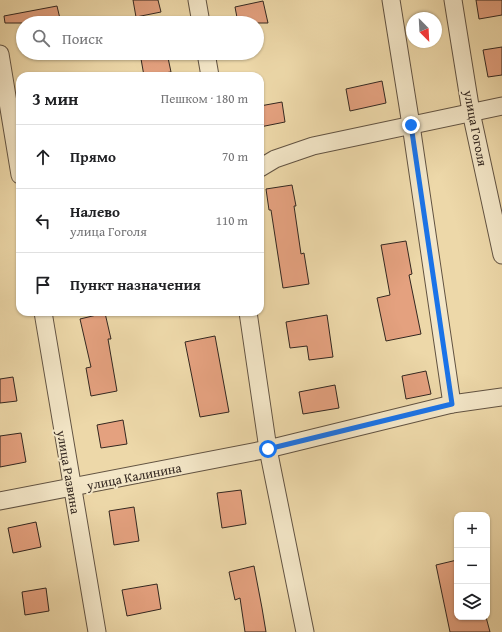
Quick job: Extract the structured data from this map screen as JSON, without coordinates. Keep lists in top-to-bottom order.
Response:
{
  "streets": {
    "street": ["улица Гоголя", "улица Развина", "улица Калинина"]
  },
  "crossings": [
    ["улица Развина", "улица Калинина"]
  ],
  "north": "bottom right",
  "page": {
    "search": "Поиск",
    "heading": ["3 мин", "Пешком · 180 m"],
    "list": [
      ["Прямо", "70 m"],
      ["Налево", "улица Гоголя", "110 m"],
      "Пункт назначения"
    ],
    "map_buttons": ["+", "−"]
  }
}
